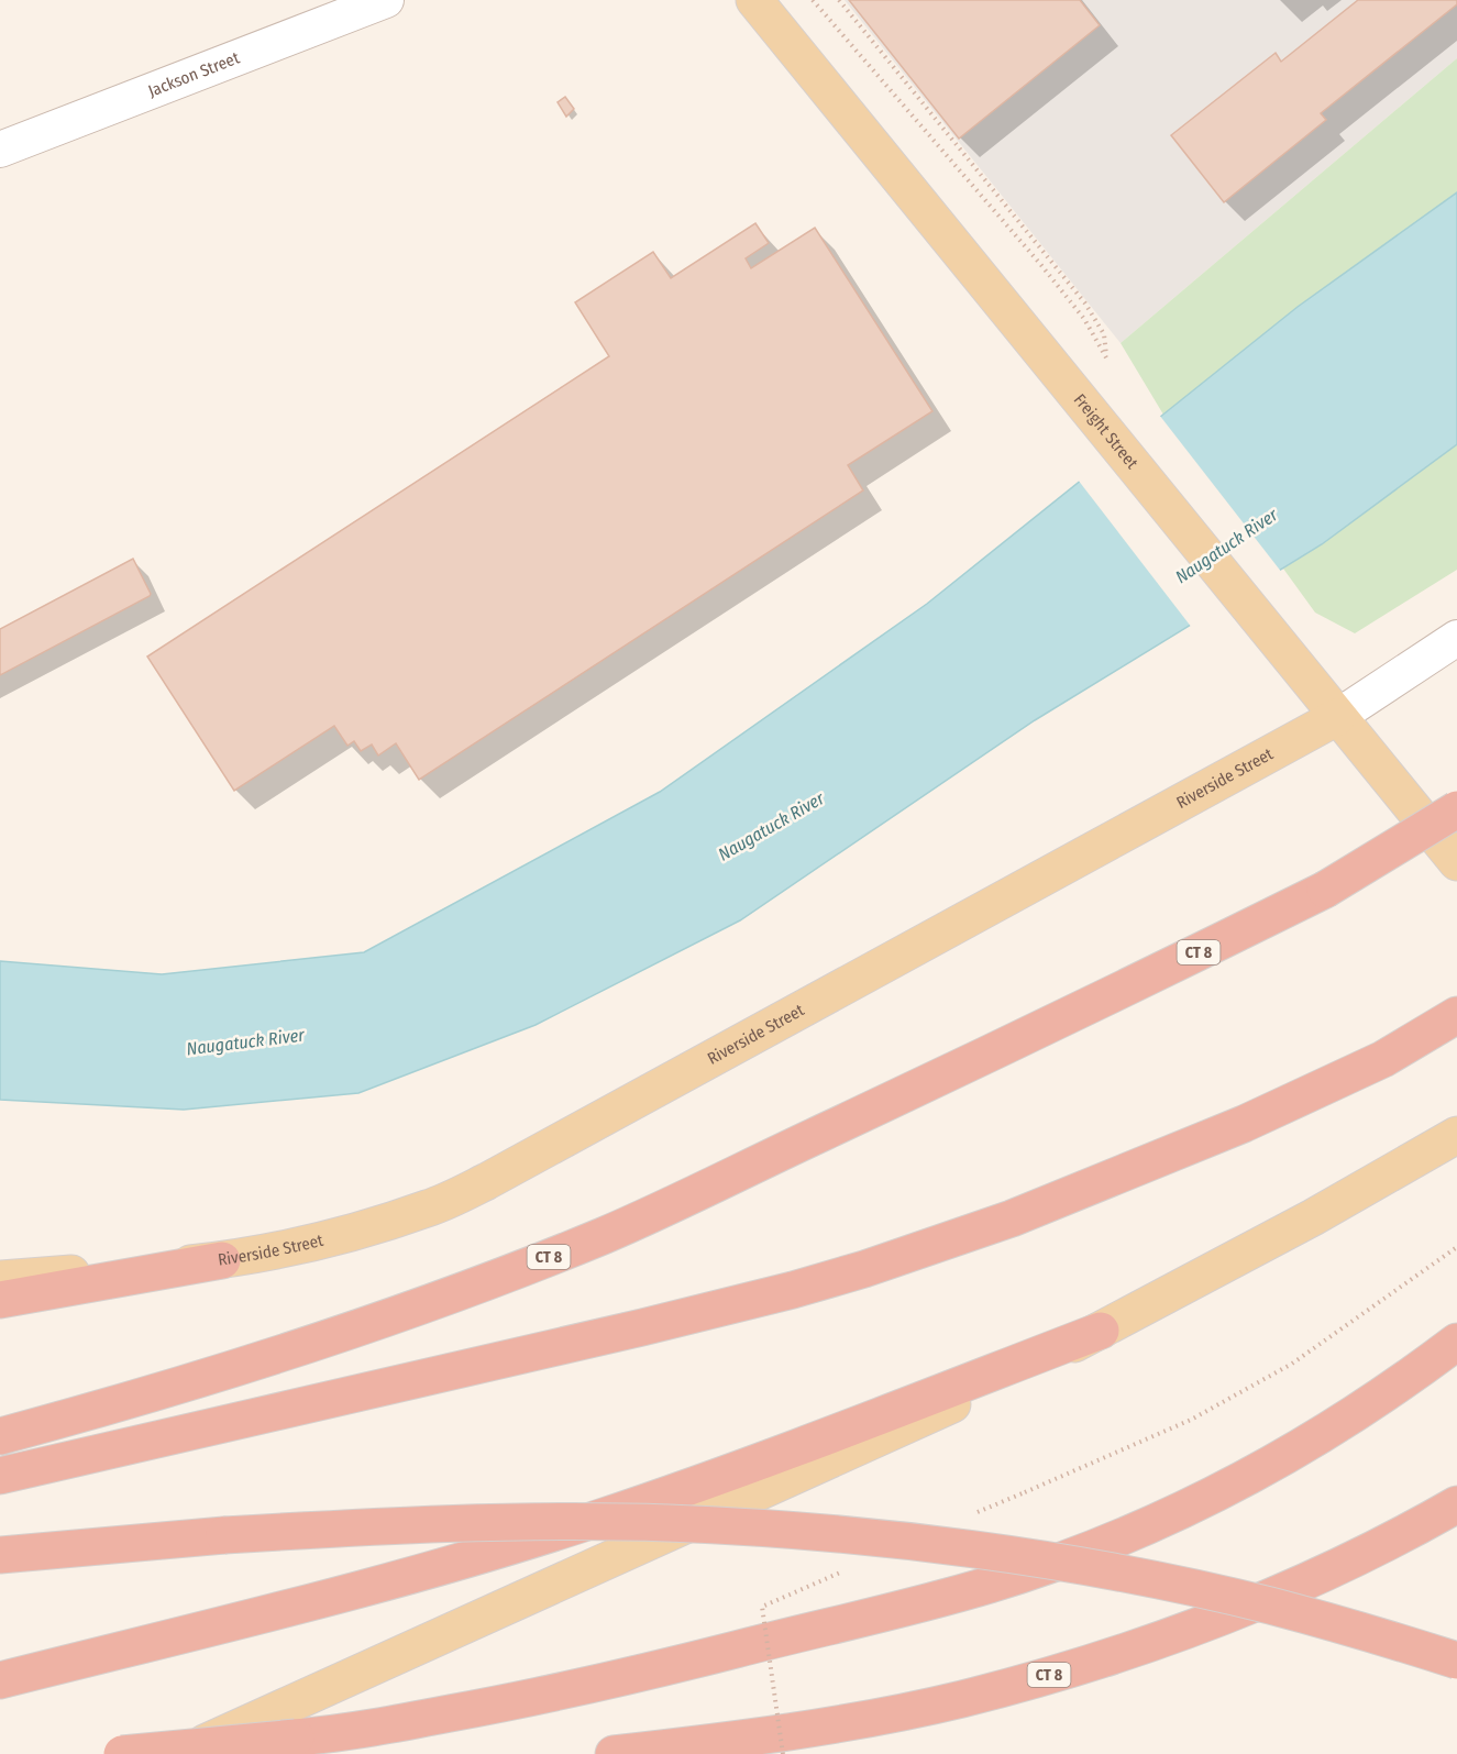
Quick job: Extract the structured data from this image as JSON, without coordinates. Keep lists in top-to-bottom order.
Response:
{
  "streets": {
    "highway": ["CT 8"],
    "main road": ["Freight Street", "Riverside Street"],
    "street": ["Jackson Street"]
  },
  "crossings": [
    ["Freight Street", "Riverside Street"]
  ],
  "water": ["Naugatuck River"]
}
